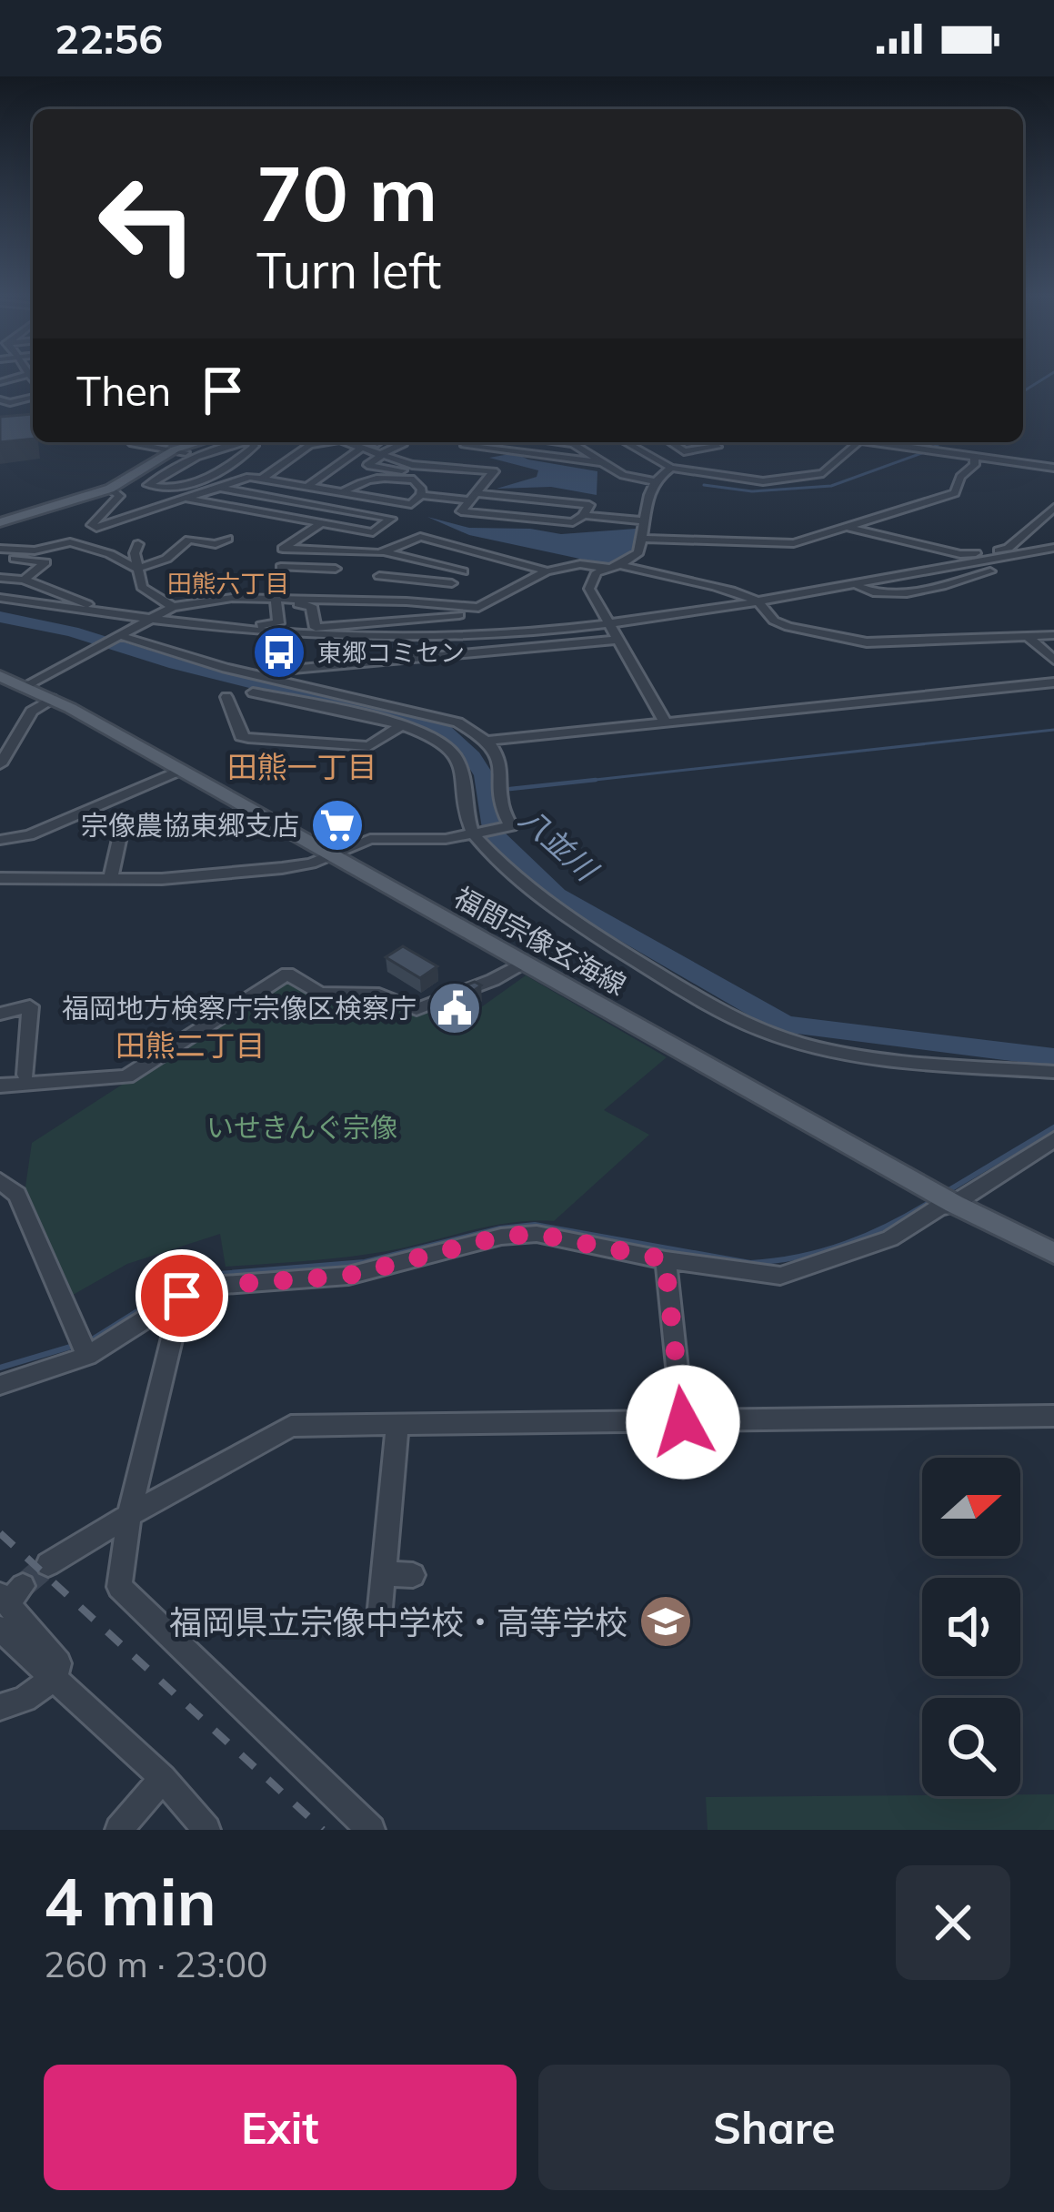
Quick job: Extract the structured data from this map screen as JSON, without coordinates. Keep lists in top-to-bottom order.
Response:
{
  "streets": {
    "main road": ["福間宗像玄海線"]
  },
  "districts": ["田熊六丁目", "田熊一丁目", "田熊二丁目"],
  "water": ["八並川"],
  "parks": ["いせきんぐ宗像"],
  "places": {
    "bus stop": ["東郷コミセン"],
    "supermarket": ["宗像農協東郷支店"],
    "public building": ["福岡地方検察庁宗像区検察庁"],
    "school or university": ["福岡県立宗像中学校・高等学校"]
  },
  "north": "right",
  "page": {
    "status": "22:56",
    "turn": ["70 m", "Turn left"],
    "then": "Then",
    "heading": ["4 min", "260 m · 23:00"],
    "buttons": ["Exit", "Share"]
  }
}
